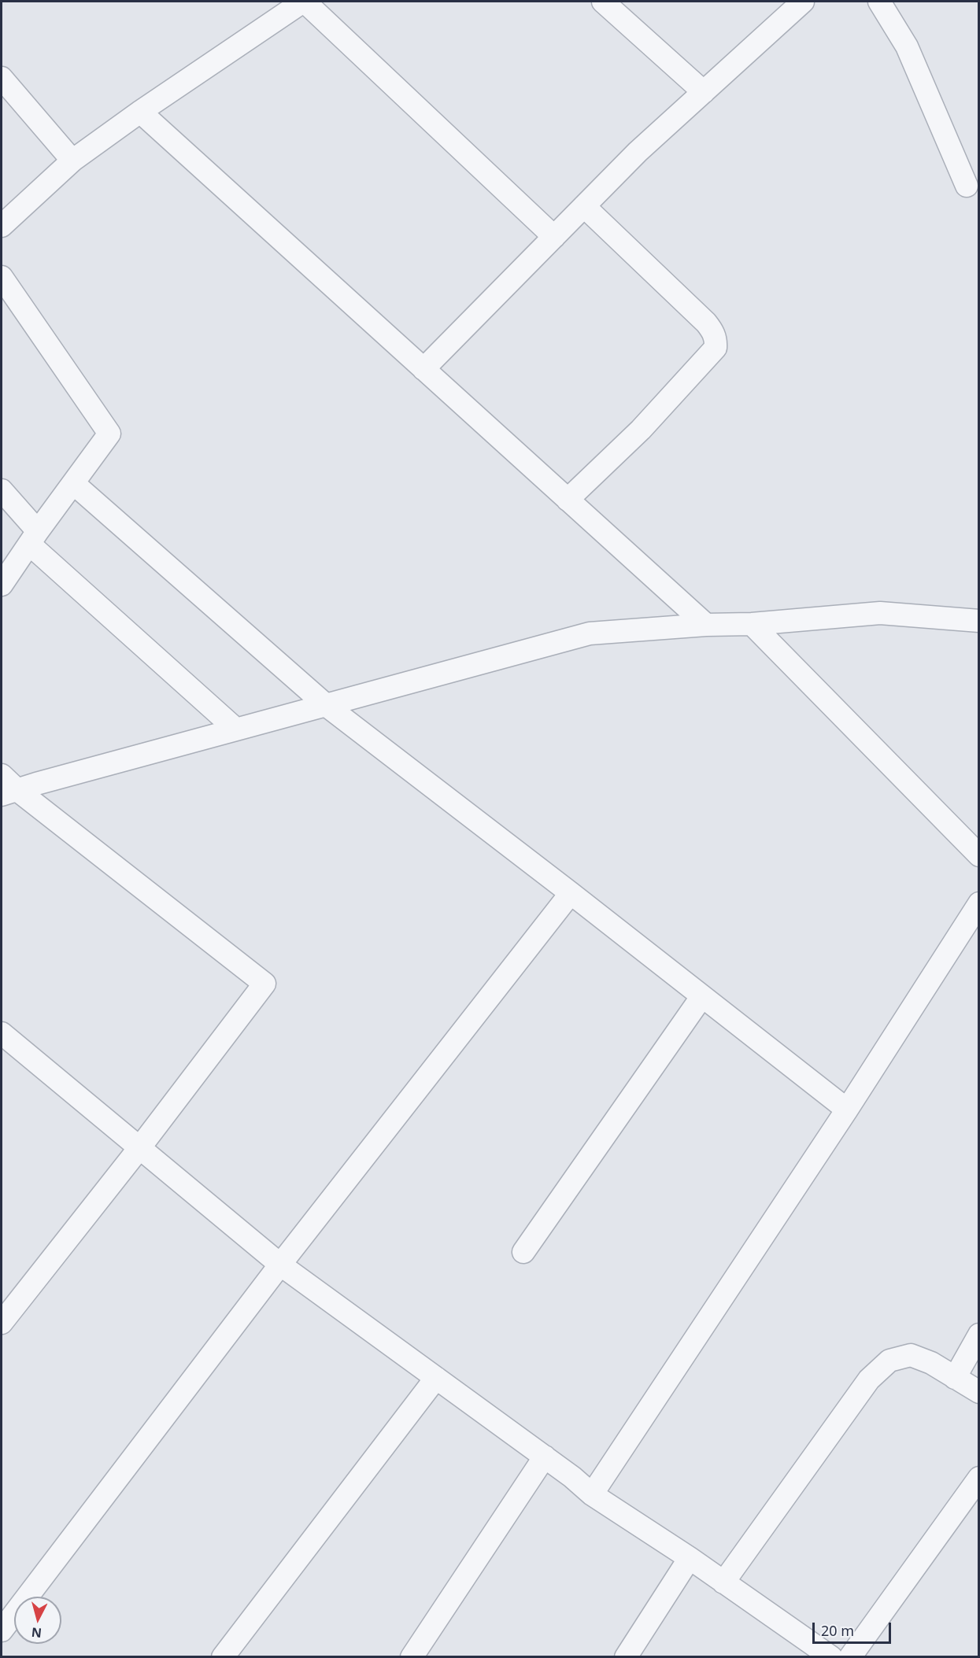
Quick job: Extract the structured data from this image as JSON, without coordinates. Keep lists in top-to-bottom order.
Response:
{
  "scale_bar": "20 m",
  "north": "bottom"
}
